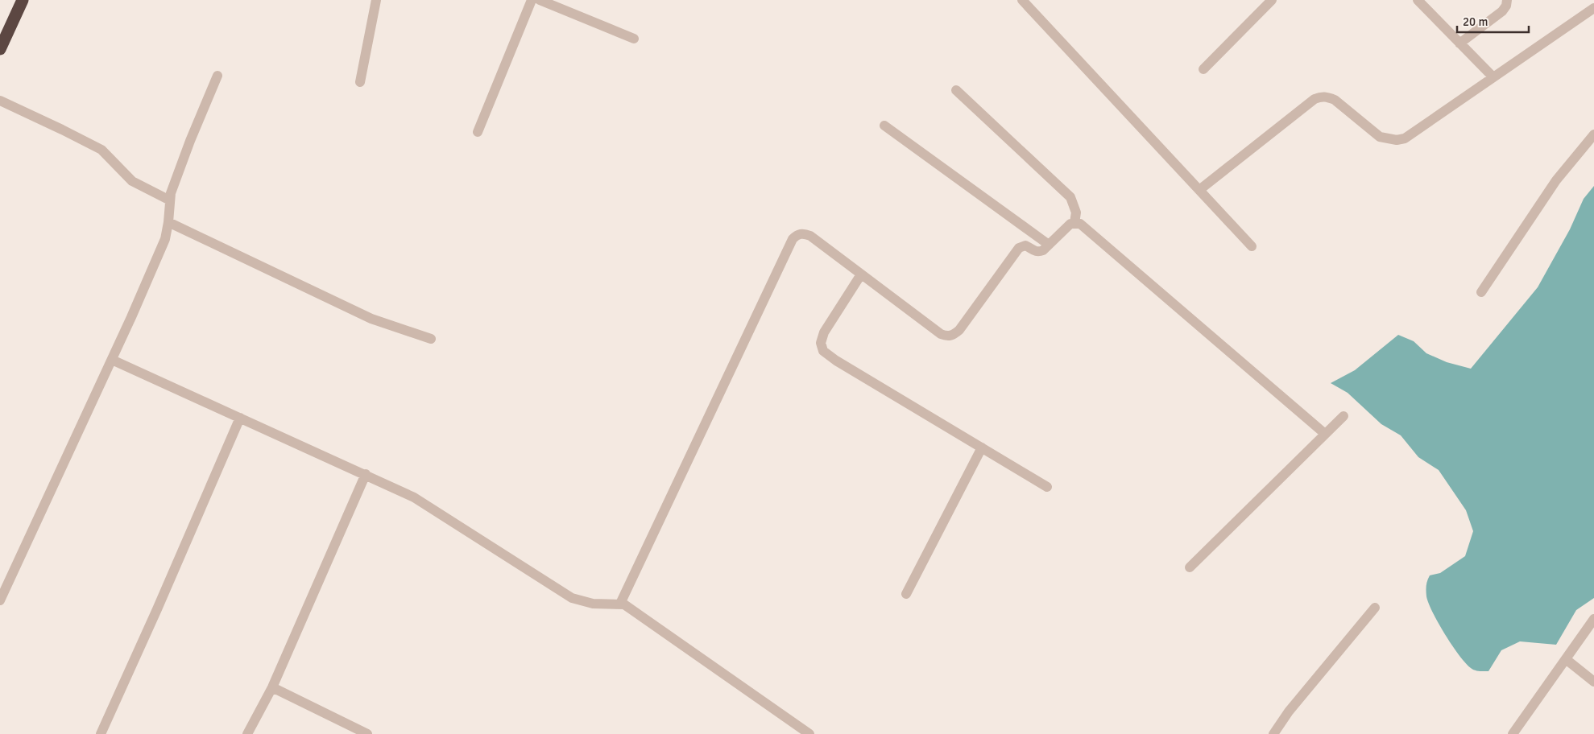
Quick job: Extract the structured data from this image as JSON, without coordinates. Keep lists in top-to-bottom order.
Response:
{
  "scale_bar": "20 m"
}
